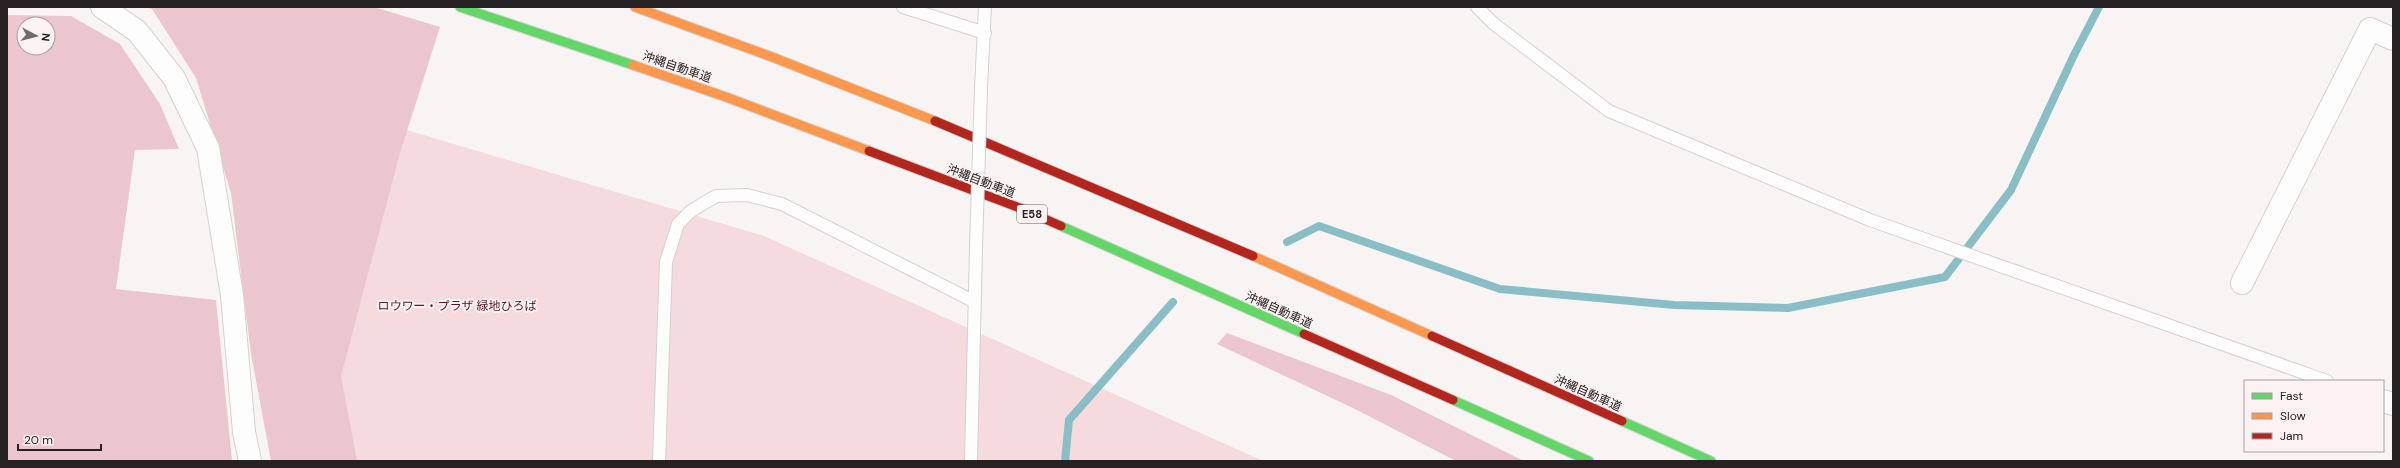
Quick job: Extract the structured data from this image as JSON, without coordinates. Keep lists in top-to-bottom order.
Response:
{
  "streets": {
    "highway": ["沖縄自動車道", "E58"]
  },
  "parks": ["ロウワー・プラザ 緑地ひろば"],
  "legend": ["Fast", "Slow", "Jam"],
  "scale_bar": "20 m",
  "north": "right"
}
